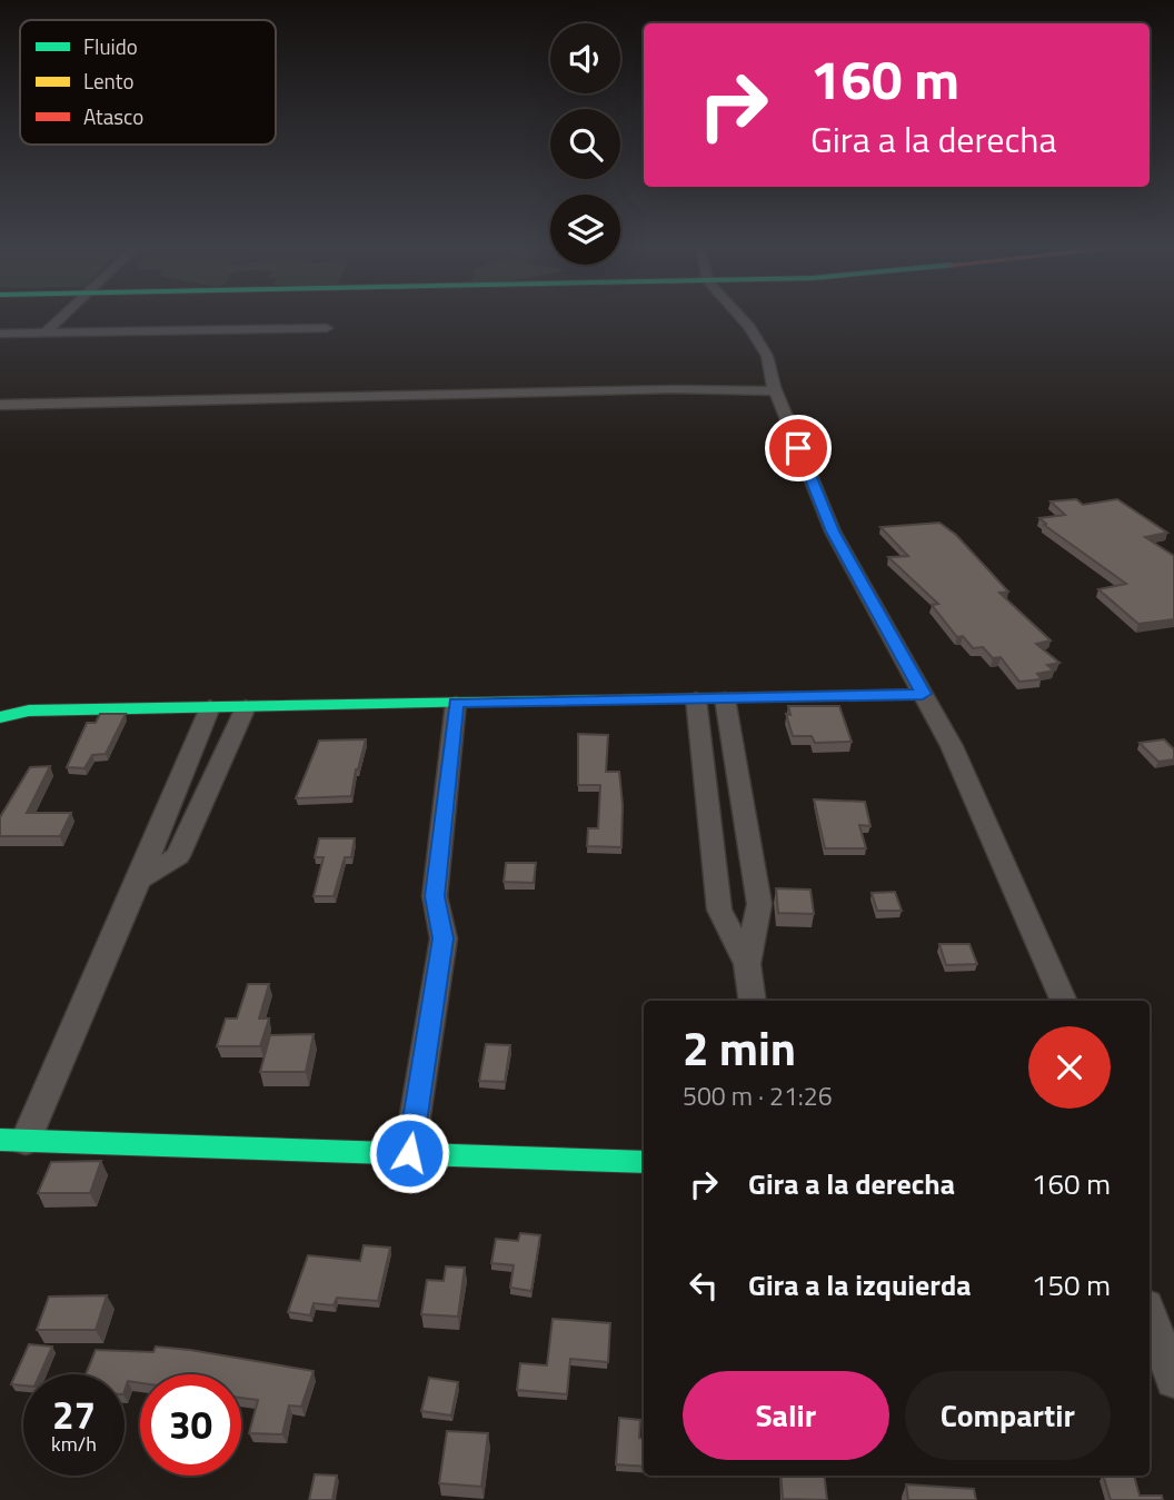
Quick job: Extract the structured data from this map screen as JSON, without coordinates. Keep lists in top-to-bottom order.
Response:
{
  "legend": ["Fluido", "Lento", "Atasco"],
  "page": {
    "turn": ["160 m", "Gira a la derecha"],
    "heading": ["2 min", "500 m · 21:26"],
    "list": [
      {
        "name": "Gira a la derecha",
        "value": "160 m"
      },
      {
        "name": "Gira a la izquierda",
        "value": "150 m"
      }
    ],
    "buttons": ["Salir", "Compartir"],
    "speed": "27 km/h",
    "limit": "30"
  }
}
